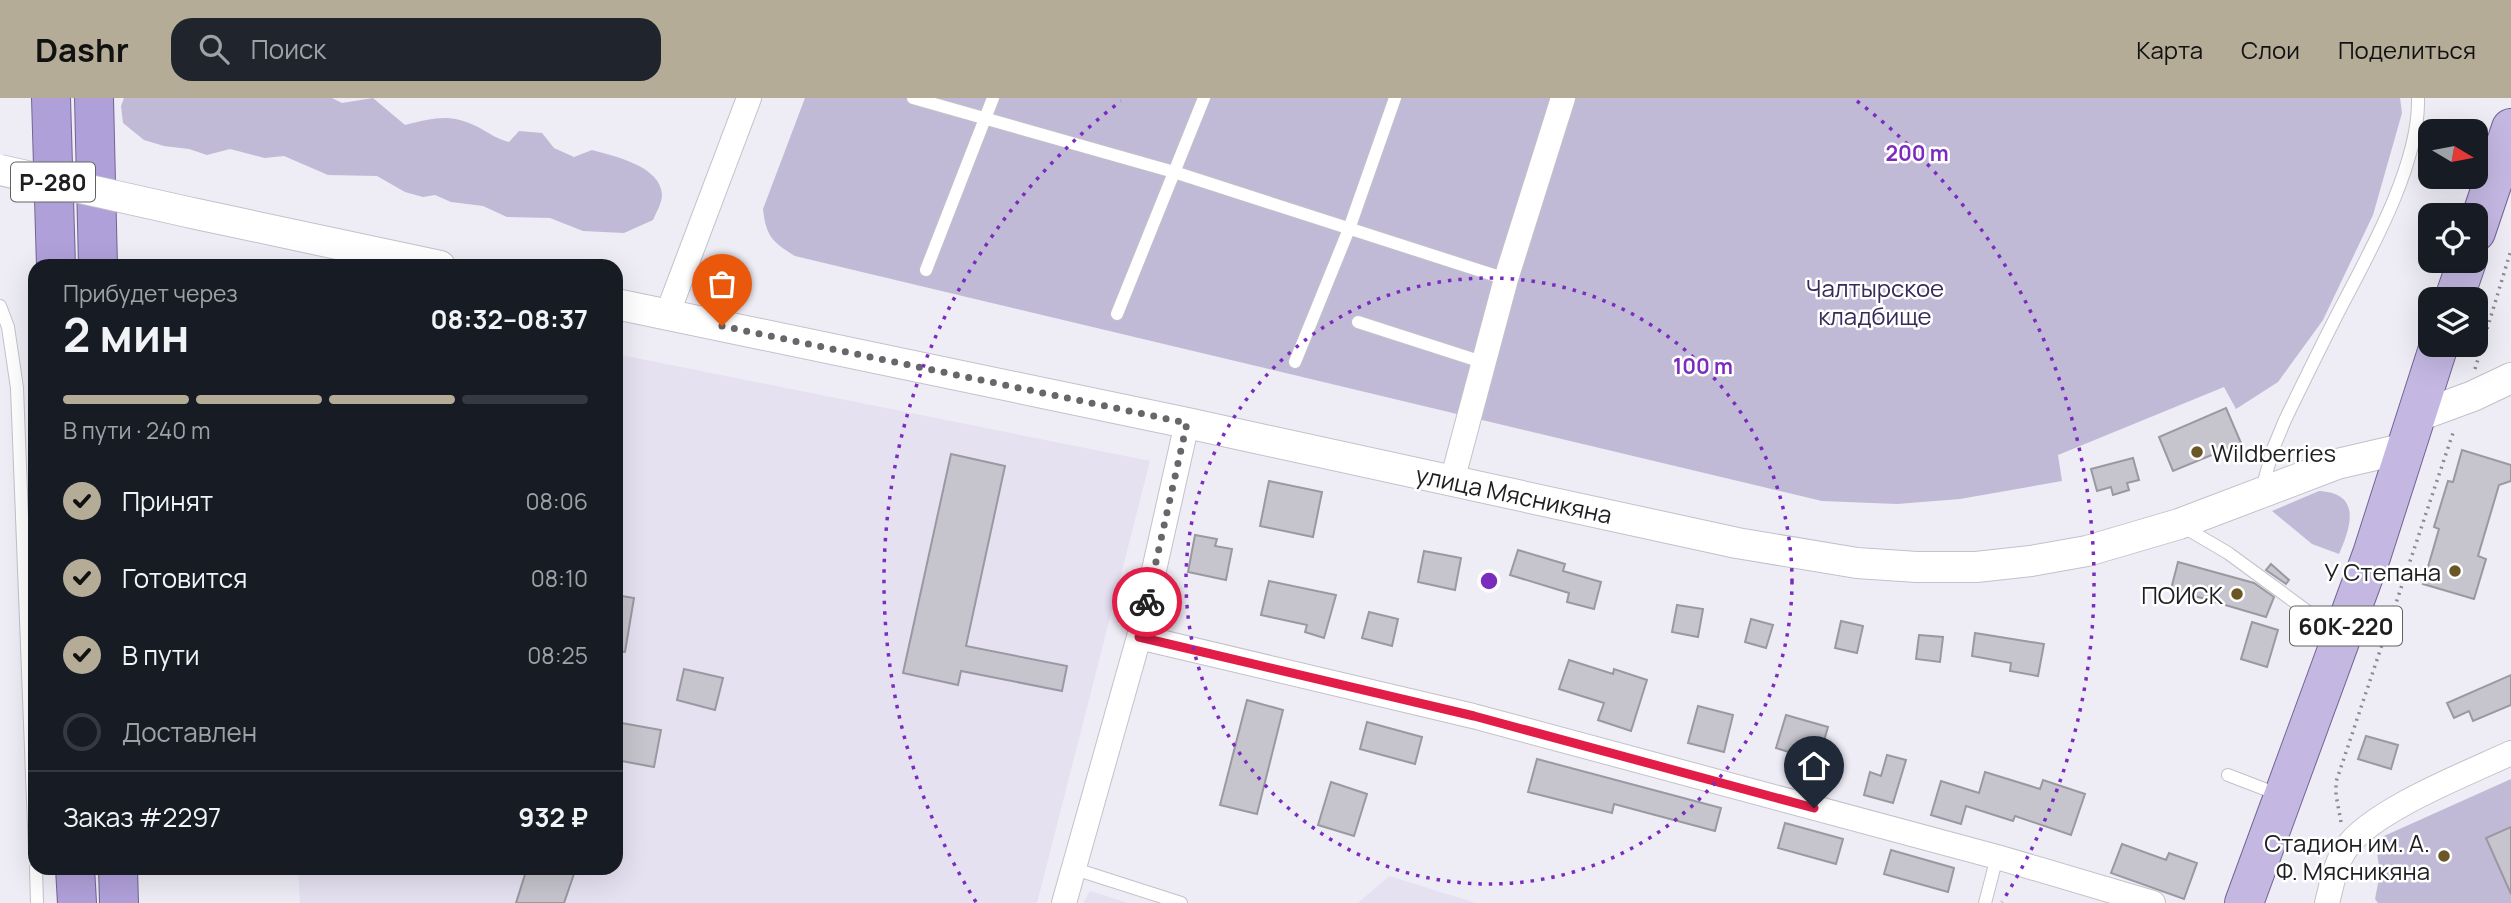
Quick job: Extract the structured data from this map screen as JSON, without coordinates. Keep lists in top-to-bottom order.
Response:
{
  "streets": {
    "highway": ["Р-280"],
    "main road": ["60К-220"],
    "street": ["улица Мясникяна"]
  },
  "crossings": [
    ["улица Мясникяна", "60К-220"]
  ],
  "parks": ["Чалтырское кладбище"],
  "places": [
    "Wildberries",
    "У Степана",
    "ПОИСК",
    "Стадион им. А. Ф. Мясникяна"
  ],
  "north": "right",
  "page": {
    "header": "Dashr",
    "search": "Поиск",
    "nav": ["Карта", "Слои", "Поделиться"],
    "heading": ["2 мин", "Прибудет через", "08:32–08:37"],
    "panel": ["Заказ #2297", "932 ₽"],
    "bar": "В пути · 240 m",
    "list": [
      ["Принят", "08:06"],
      ["Готовится", "08:10"],
      ["В пути", "08:25"],
      "Доставлен"
    ]
  },
  "rings": ["200 m", "100 m"]
}
